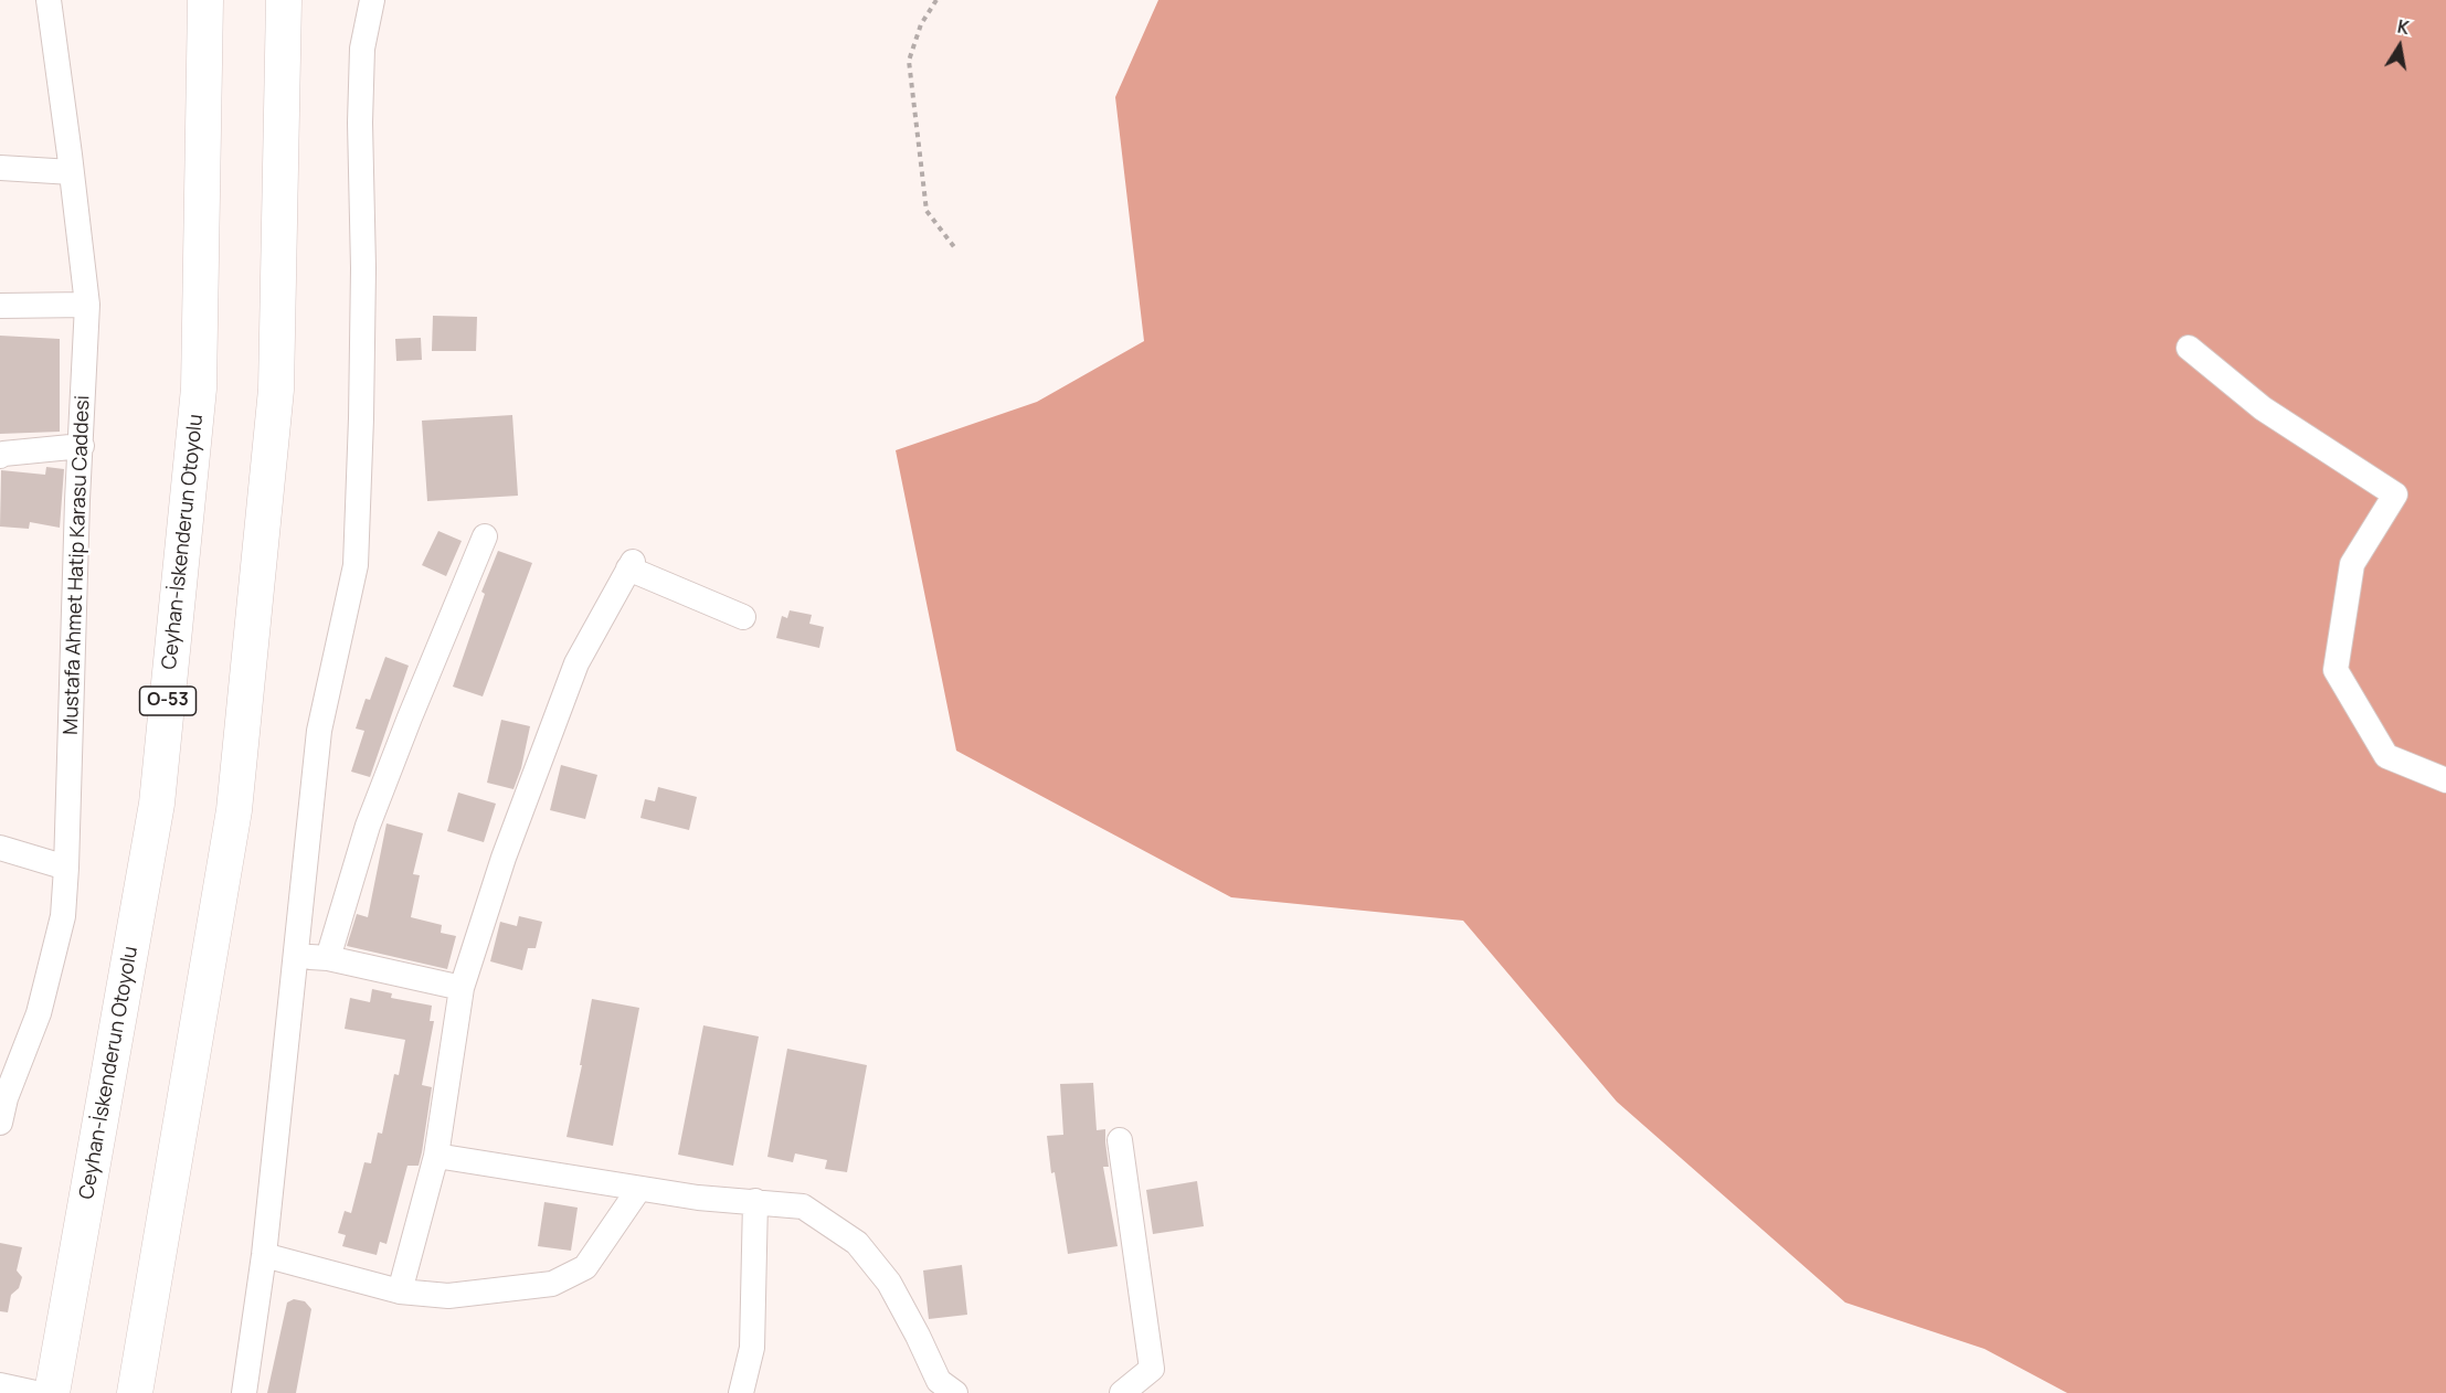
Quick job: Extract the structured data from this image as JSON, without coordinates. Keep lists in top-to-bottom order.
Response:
{
  "streets": {
    "highway": ["Ceyhan-İskenderun Otoyolu", "O-53"],
    "street": ["Mustafa Ahmet Hatip Karasu Caddesi"]
  },
  "north": "top"
}
